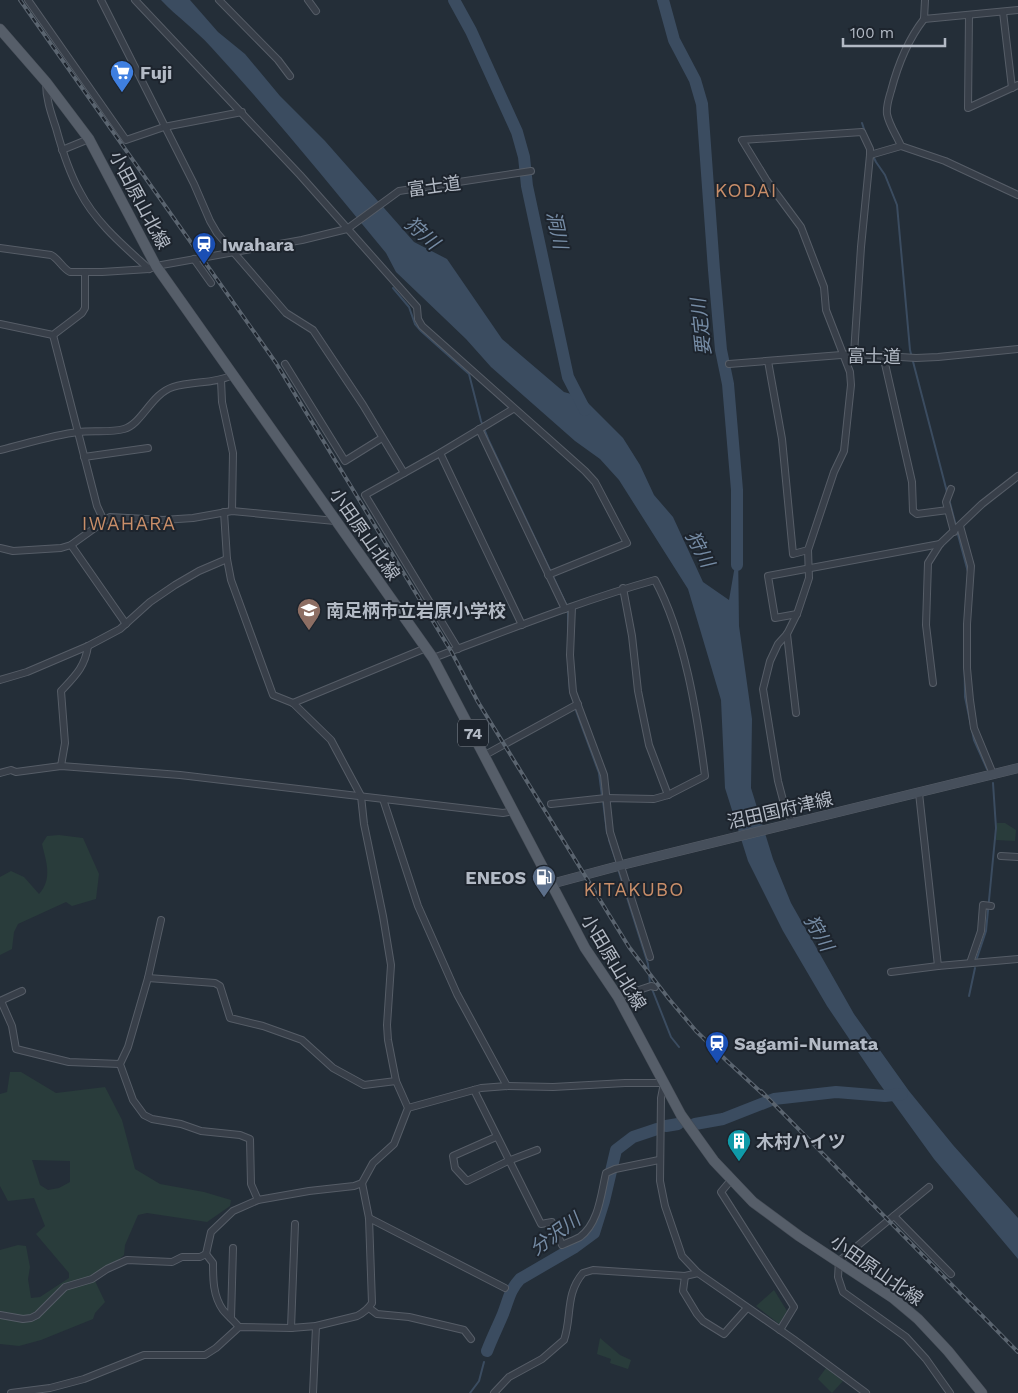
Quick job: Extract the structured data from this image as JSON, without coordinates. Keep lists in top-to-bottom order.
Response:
{
  "streets": {
    "main road": ["小田原山北線", "74", "沼田国府津線"],
    "street": ["富士道"]
  },
  "crossings": [
    ["富士道", "小田原山北線"],
    ["小田原山北線", "沼田国府津線"]
  ],
  "districts": ["KODAI", "IWAHARA", "KITAKUBO"],
  "water": [
    "洞川",
    "狩川",
    "要定川",
    "分沢川"
  ],
  "places": {
    "supermarket": ["Fuji"],
    "station": ["Iwahara", "Sagami-Numata"],
    "school or university": ["南足柄市立岩原小学校"],
    "fuel station": ["ENEOS"],
    "building": ["木村ハイツ"]
  },
  "scale_bar": "100 m"
}
